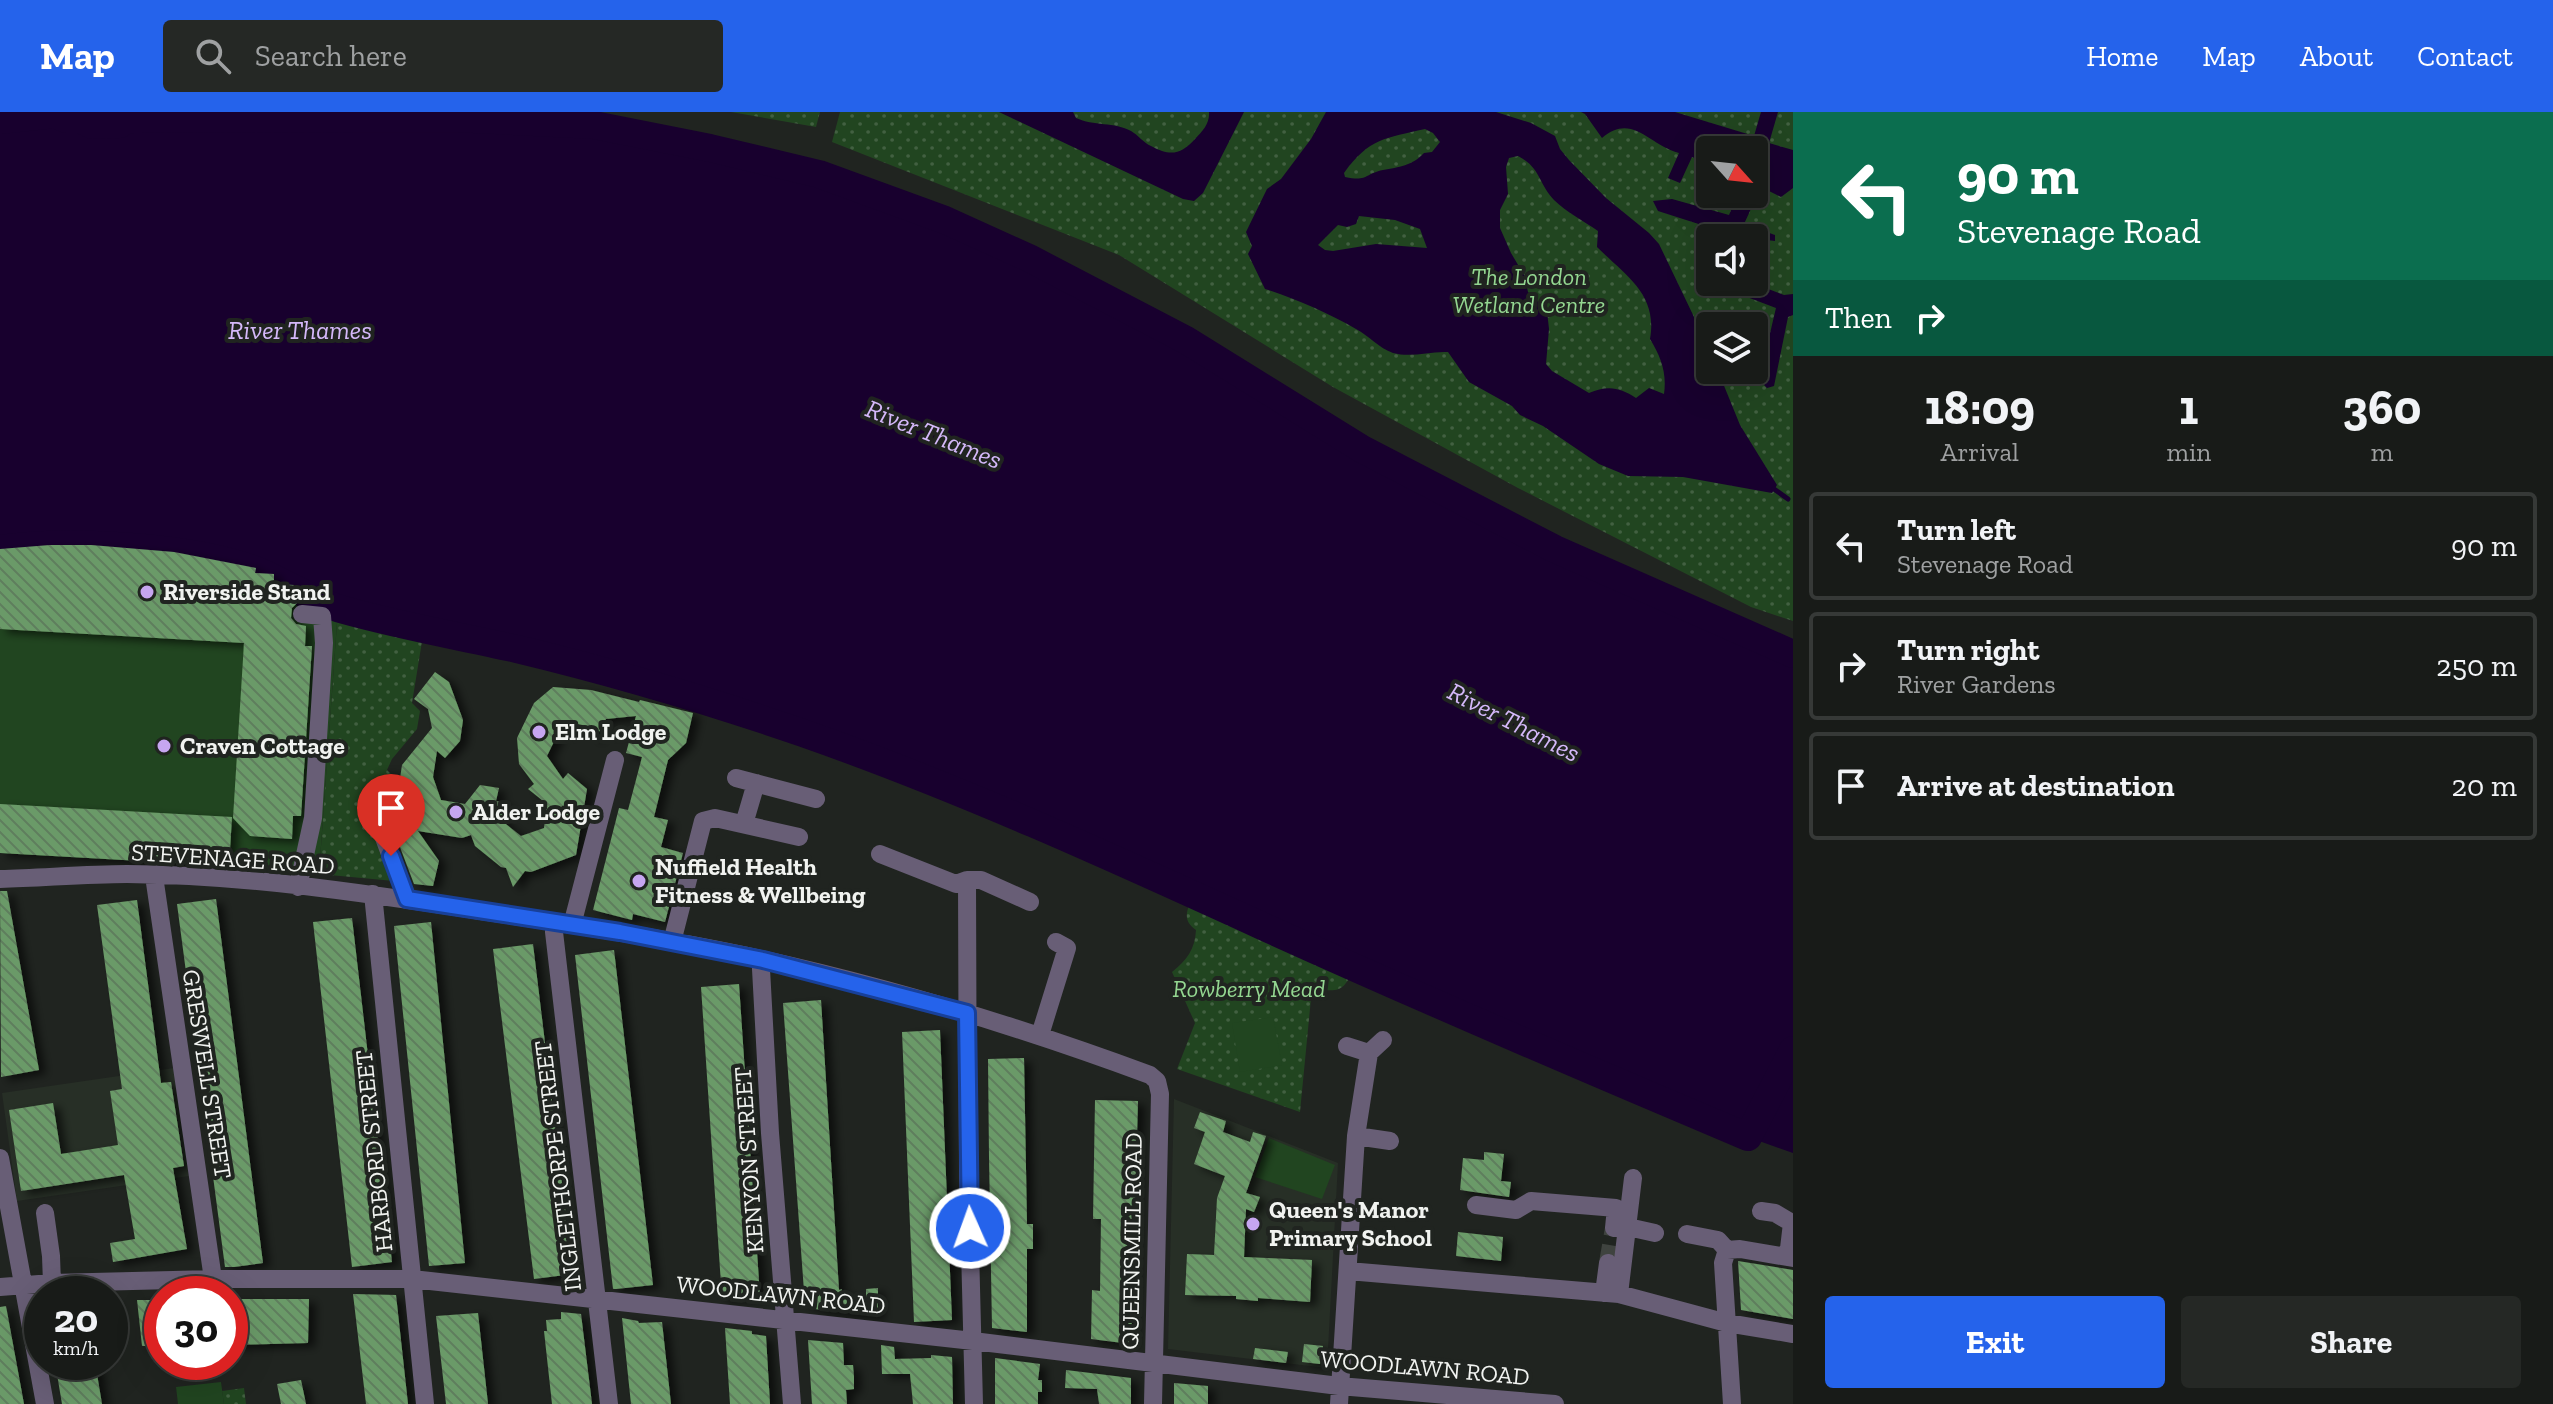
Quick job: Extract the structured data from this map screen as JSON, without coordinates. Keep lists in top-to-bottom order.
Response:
{
  "streets": {
    "street": [
      "STEVENAGE ROAD",
      "GRESWELL STREET",
      "HARBORD STREET",
      "KENYON STREET",
      "INGLETHORPE STREET",
      "QUEENSMILL ROAD",
      "WOODLAWN ROAD"
    ]
  },
  "crossings": [
    ["STEVENAGE ROAD", "GRESWELL STREET"],
    ["STEVENAGE ROAD", "HARBORD STREET"],
    ["STEVENAGE ROAD", "KENYON STREET"],
    ["STEVENAGE ROAD", "INGLETHORPE STREET"],
    ["STEVENAGE ROAD", "QUEENSMILL ROAD"],
    ["HARBORD STREET", "WOODLAWN ROAD"],
    ["KENYON STREET", "WOODLAWN ROAD"],
    ["INGLETHORPE STREET", "WOODLAWN ROAD"],
    ["QUEENSMILL ROAD", "WOODLAWN ROAD"]
  ],
  "water": ["River Thames"],
  "parks": ["The London Wetland Centre", "Rowberry Mead"],
  "places": [
    "Riverside Stand",
    "Elm Lodge",
    "Craven Cottage",
    "Alder Lodge",
    "Nuffield Health Fitness & Wellbeing",
    "Queen's Manor Primary School"
  ],
  "north": "bottom right",
  "page": {
    "header": "Map",
    "search": "Search here",
    "nav": [
      "Home",
      "Map",
      "About",
      "Contact"
    ],
    "turn": ["90 m", "Stevenage Road"],
    "then": "Then",
    "eta": [
      "18:09",
      "Arrival",
      "1",
      "min",
      "360",
      "m"
    ],
    "list": [
      {
        "name": "Turn left",
        "note": "Stevenage Road",
        "value": "90 m"
      },
      {
        "name": "Turn right",
        "note": "River Gardens",
        "value": "250 m"
      },
      {
        "name": "Arrive at destination",
        "value": "20 m"
      }
    ],
    "speed": "20 km/h",
    "limit": "30",
    "buttons": ["Exit", "Share"]
  }
}
